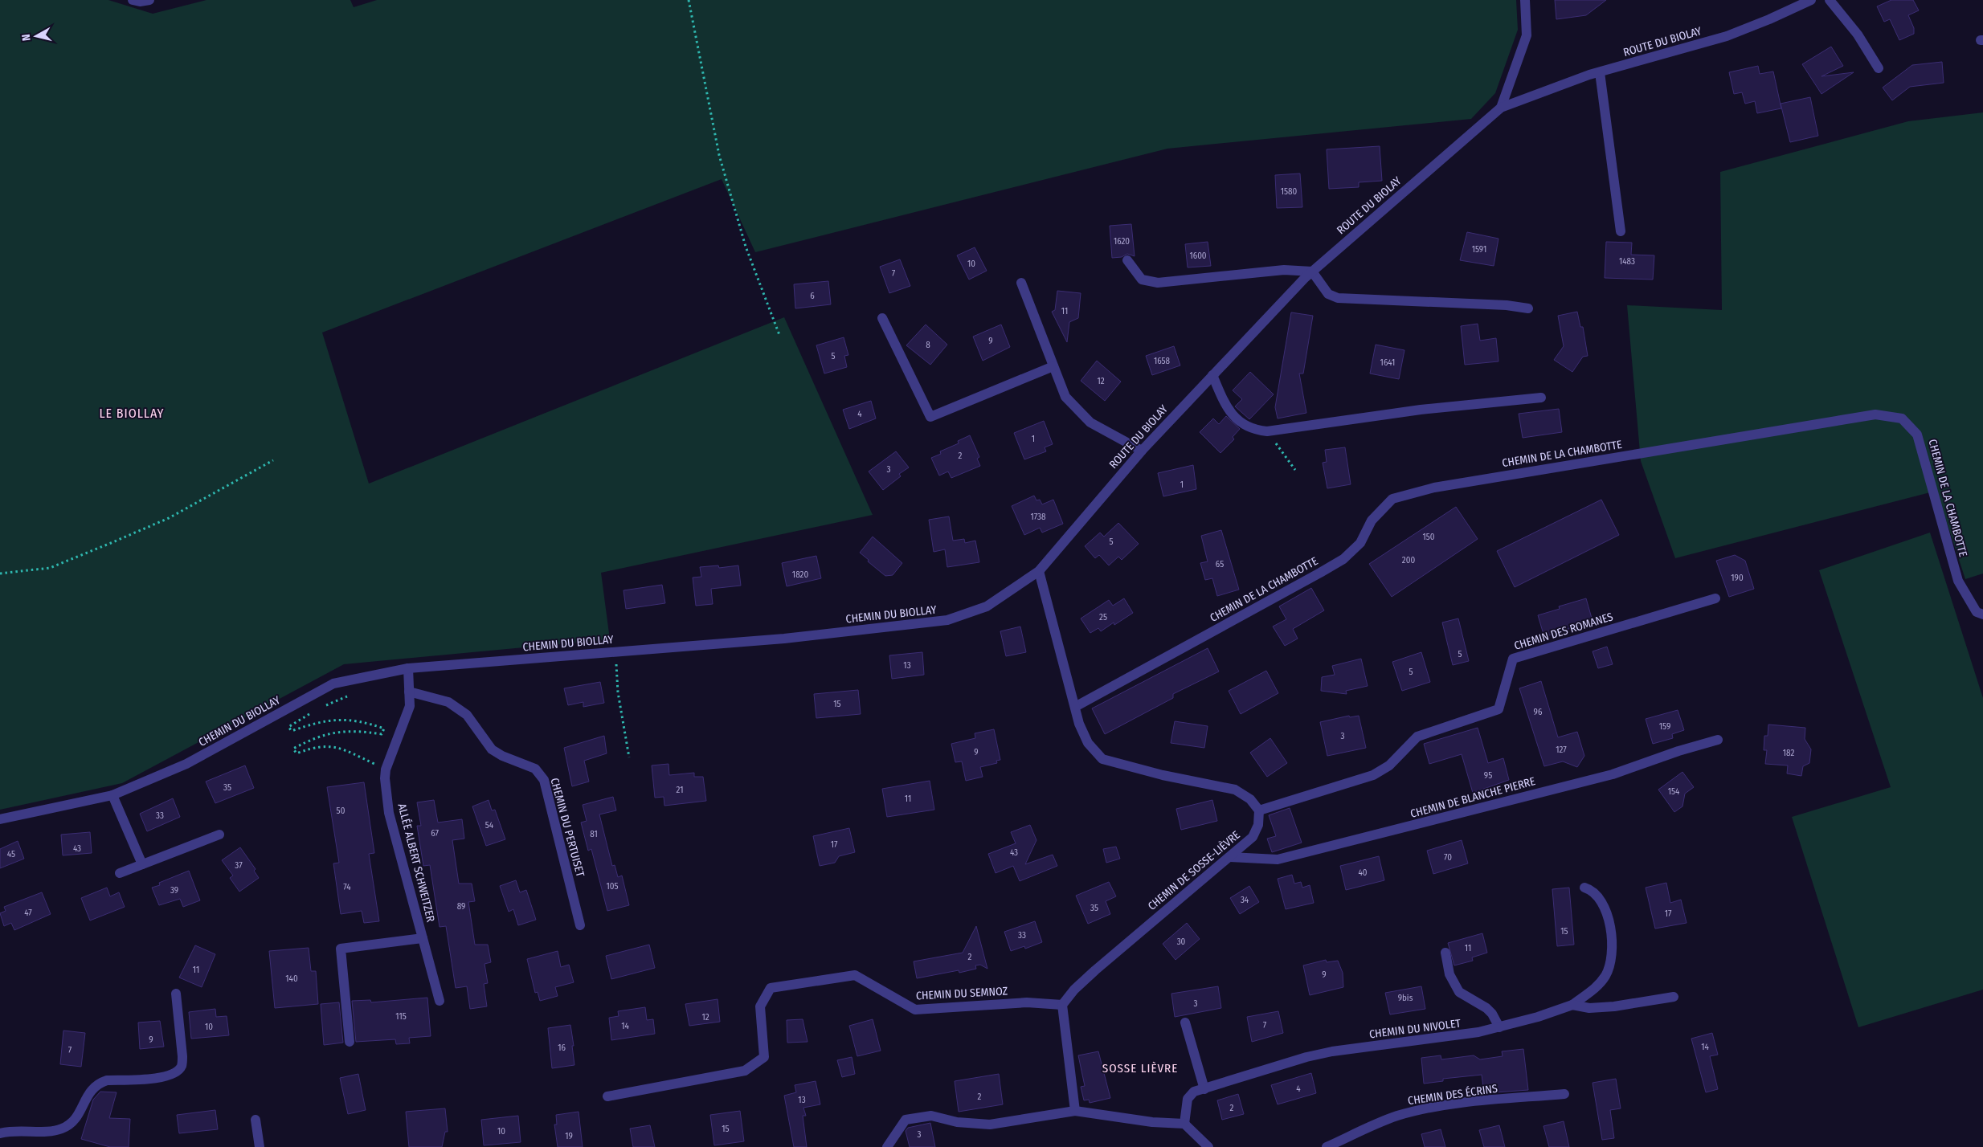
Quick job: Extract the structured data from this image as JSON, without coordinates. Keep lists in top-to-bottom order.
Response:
{
  "streets": {
    "street": [
      "ROUTE DU BIOLAY",
      "CHEMIN DE LA CHAMBOTTE",
      "CHEMIN DU BIOLLAY",
      "CHEMIN DES ROMANES",
      "CHEMIN DE BLANCHE PIERRE",
      "CHEMIN DU PERTUISET",
      "ALLÉE ALBERT SCHWEITZER",
      "CHEMIN DE SOSSE-LIÈVRE",
      "CHEMIN DU SEMNOZ",
      "CHEMIN DU NIVOLET",
      "CHEMIN DES ÉCRINS"
    ]
  },
  "crossings": [
    ["ROUTE DU BIOLAY", "CHEMIN DU BIOLLAY"],
    ["CHEMIN DU BIOLLAY", "ALLÉE ALBERT SCHWEITZER"],
    ["CHEMIN DES ROMANES", "CHEMIN DE SOSSE-LIÈVRE"],
    ["CHEMIN DE BLANCHE PIERRE", "CHEMIN DE SOSSE-LIÈVRE"],
    ["CHEMIN DU PERTUISET", "ALLÉE ALBERT SCHWEITZER"],
    ["CHEMIN DE SOSSE-LIÈVRE", "CHEMIN DU SEMNOZ"]
  ],
  "districts": ["LE BIOLLAY", "SOSSE LIÈVRE"],
  "house_numbers": [
    "1580",
    "1620",
    "1591",
    "1600",
    "1483",
    "10",
    "7",
    "6",
    "11",
    "9",
    "8",
    "5",
    "1658",
    "1641",
    "12",
    "4",
    "1",
    "2",
    "3",
    "1",
    "1738",
    "150",
    "5",
    "200",
    "65",
    "1820",
    "190",
    "25",
    "5",
    "13",
    "5",
    "15",
    "96",
    "159",
    "3",
    "127",
    "9",
    "182",
    "95",
    "35",
    "21",
    "154",
    "11",
    "50",
    "33",
    "54",
    "67",
    "81",
    "17",
    "43",
    "43",
    "45",
    "70",
    "37",
    "40",
    "105",
    "74",
    "39",
    "34",
    "89",
    "35",
    "47",
    "17",
    "15",
    "33",
    "30",
    "11",
    "2",
    "11",
    "9",
    "140",
    "9bis",
    "3",
    "115",
    "12",
    "7",
    "14",
    "10",
    "9",
    "14",
    "16",
    "7",
    "4",
    "2",
    "13",
    "2",
    "15",
    "10",
    "3",
    "19"
  ],
  "north": "left"
}
